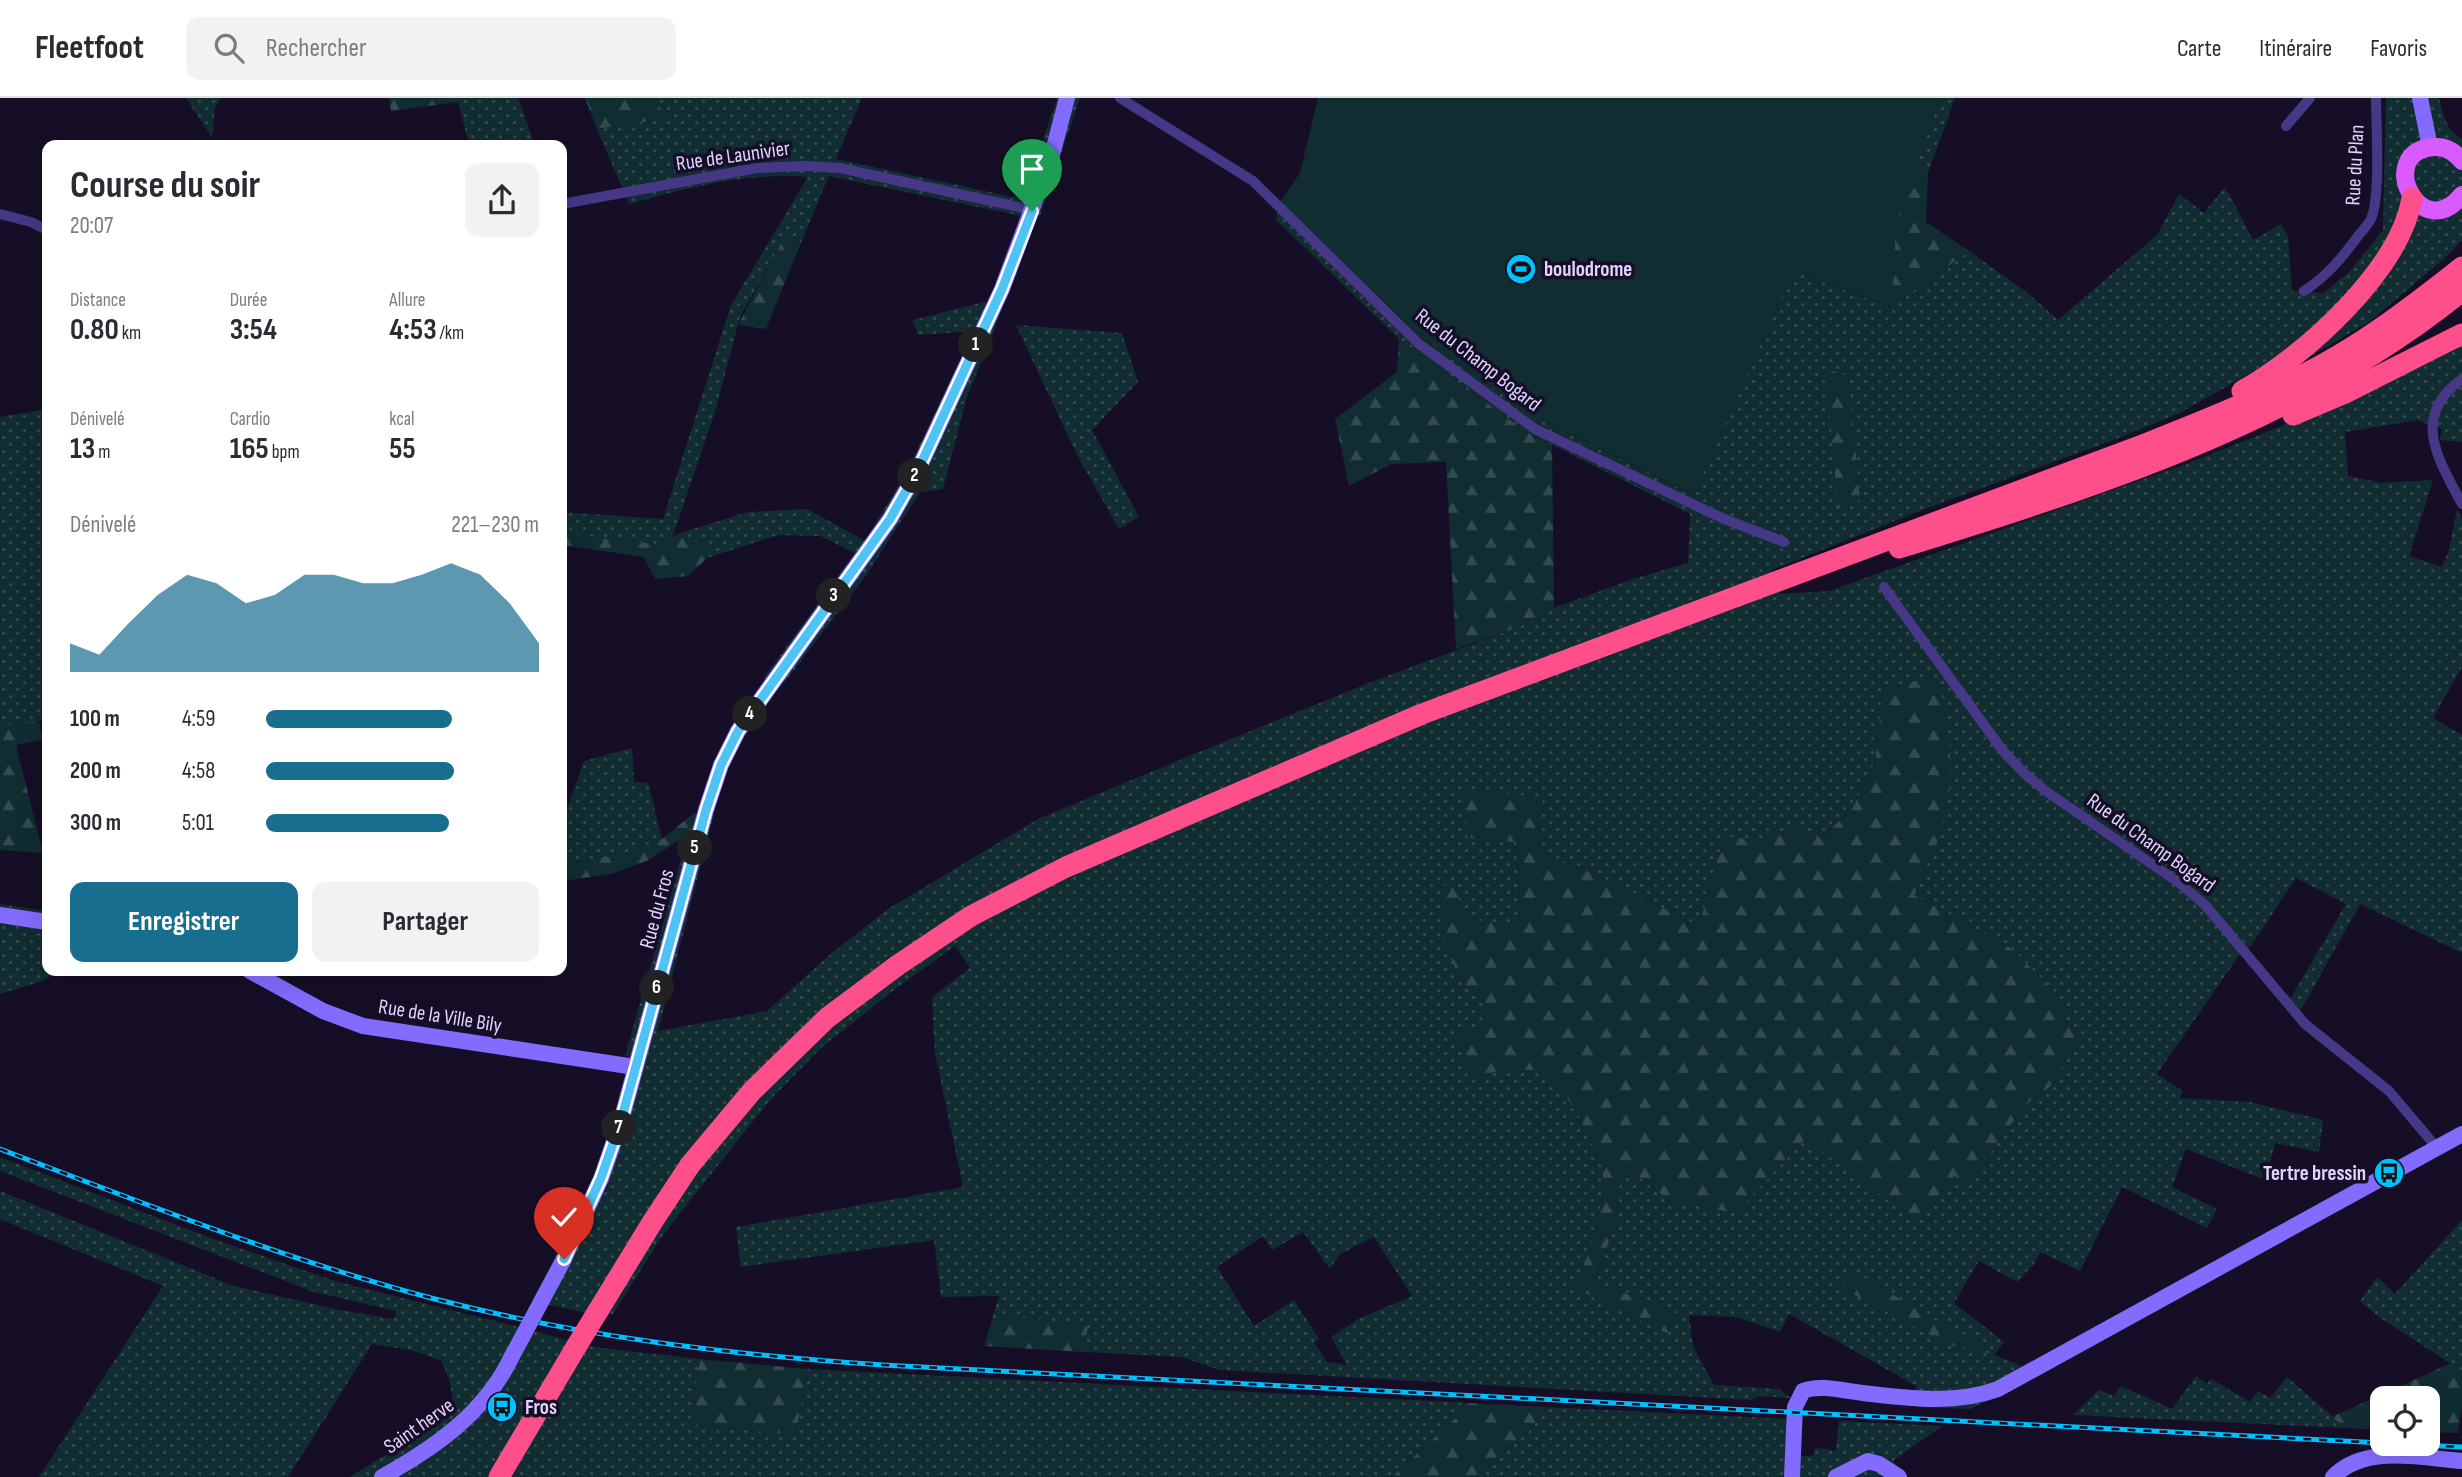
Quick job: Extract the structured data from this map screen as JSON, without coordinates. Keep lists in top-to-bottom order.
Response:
{
  "streets": {
    "street": [
      "Rue de Launivier",
      "Rue du Plan",
      "Rue du Champ Bogard",
      "Rue du Fros",
      "Rue de la Ville Bily",
      "Saint herve"
    ]
  },
  "crossings": [
    ["Rue de Launivier", "Rue du Fros"],
    ["Rue du Fros", "Rue de la Ville Bily"],
    ["Rue du Fros", "Saint herve"]
  ],
  "places": {
    "sports": ["boulodrome"],
    "bus stop": ["Tertre bressin", "Fros"]
  },
  "page": {
    "header": "Fleetfoot",
    "search": "Rechercher",
    "nav": ["Carte", "Itinéraire", "Favoris"],
    "heading": ["Course du soir", "20:07"],
    "stats": [
      ["Distance", "0.80 km"],
      ["Durée", "3:54"],
      ["Allure", "4:53 /km"],
      ["Dénivelé", "13 m"],
      ["Cardio", "165 bpm"],
      ["kcal", "55"]
    ],
    "pins": [
      "1",
      "2",
      "3",
      "4",
      "5",
      "6",
      "7"
    ],
    "chart": ["Dénivelé", "221–230 m"],
    "list": [
      {
        "name": "100 m",
        "note": "4:59"
      },
      {
        "name": "200 m",
        "note": "4:58"
      },
      {
        "name": "300 m",
        "note": "5:01"
      }
    ],
    "buttons": ["Enregistrer", "Partager"]
  }
}
